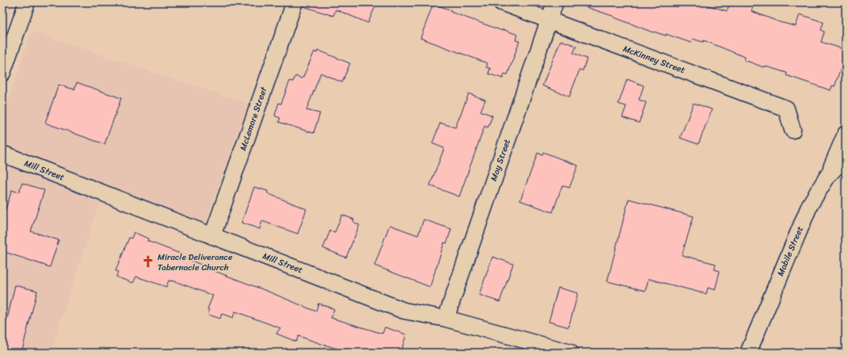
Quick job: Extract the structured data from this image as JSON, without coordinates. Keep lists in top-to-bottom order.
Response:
{
  "streets": {
    "street": [
      "McKinney Street",
      "McLemore Street",
      "May Street",
      "Mill Street",
      "Mobile Street"
    ]
  },
  "crossings": [
    ["McKinney Street", "May Street"],
    ["McLemore Street", "Mill Street"],
    ["May Street", "Mill Street"]
  ],
  "places": {
    "church": ["Miracle Deliverance Tabernacle Church"]
  }
}
